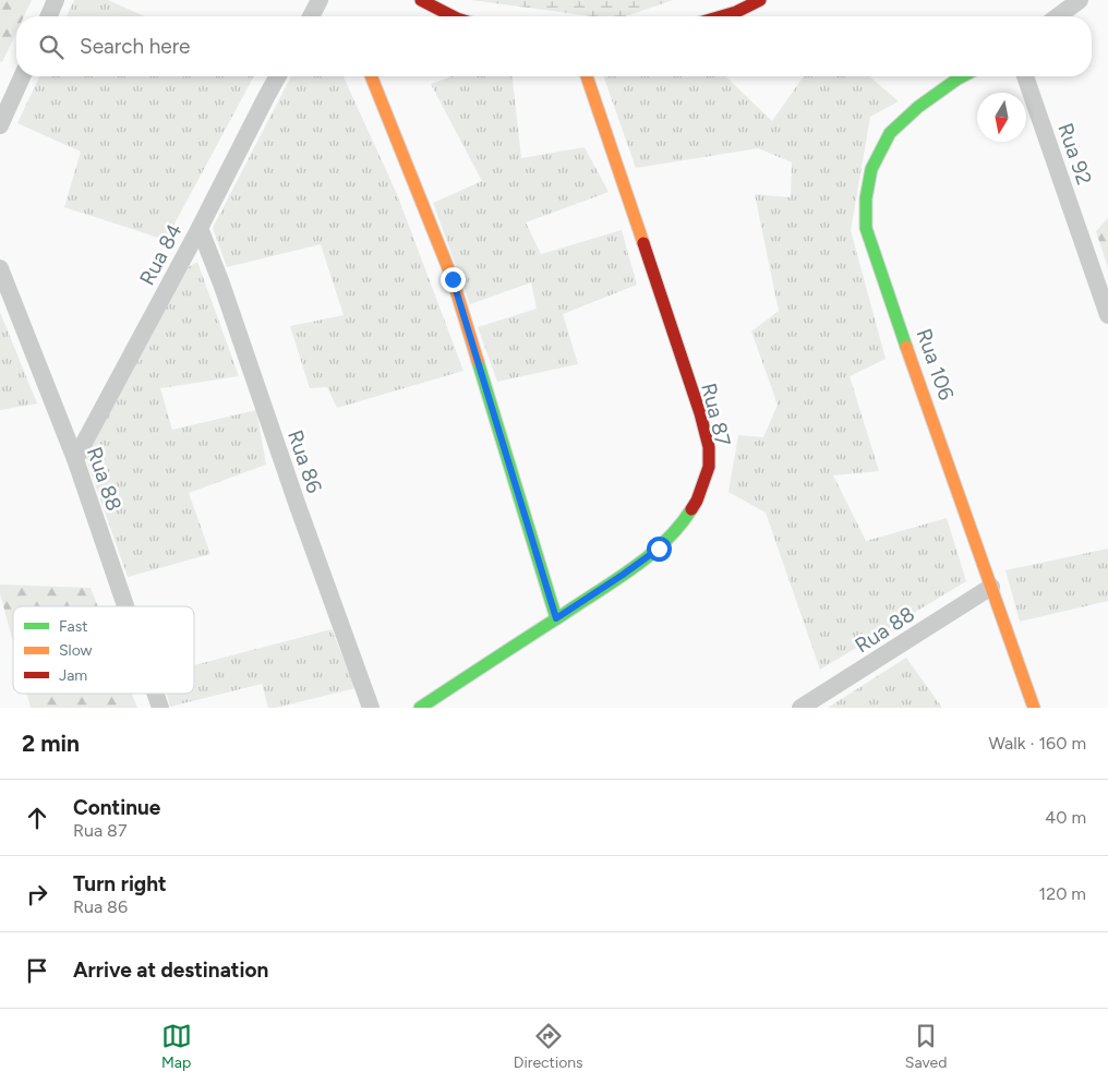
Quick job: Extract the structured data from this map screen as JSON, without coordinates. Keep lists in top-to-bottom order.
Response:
{
  "streets": {
    "street": [
      "Rua 92",
      "Rua 84",
      "Rua 106",
      "Rua 87",
      "Rua 86",
      "Rua 88"
    ]
  },
  "crossings": [
    ["Rua 84", "Rua 86"],
    ["Rua 84", "Rua 88"],
    ["Rua 106", "Rua 88"]
  ],
  "legend": ["Fast", "Slow", "Jam"],
  "north": "bottom",
  "page": {
    "search": "Search here",
    "heading": ["2 min", "Walk · 160 m"],
    "list": [
      ["Continue", "Rua 87", "40 m"],
      ["Turn right", "Rua 86", "120 m"],
      "Arrive at destination"
    ],
    "nav": ["Map", "Directions", "Saved"]
  }
}
